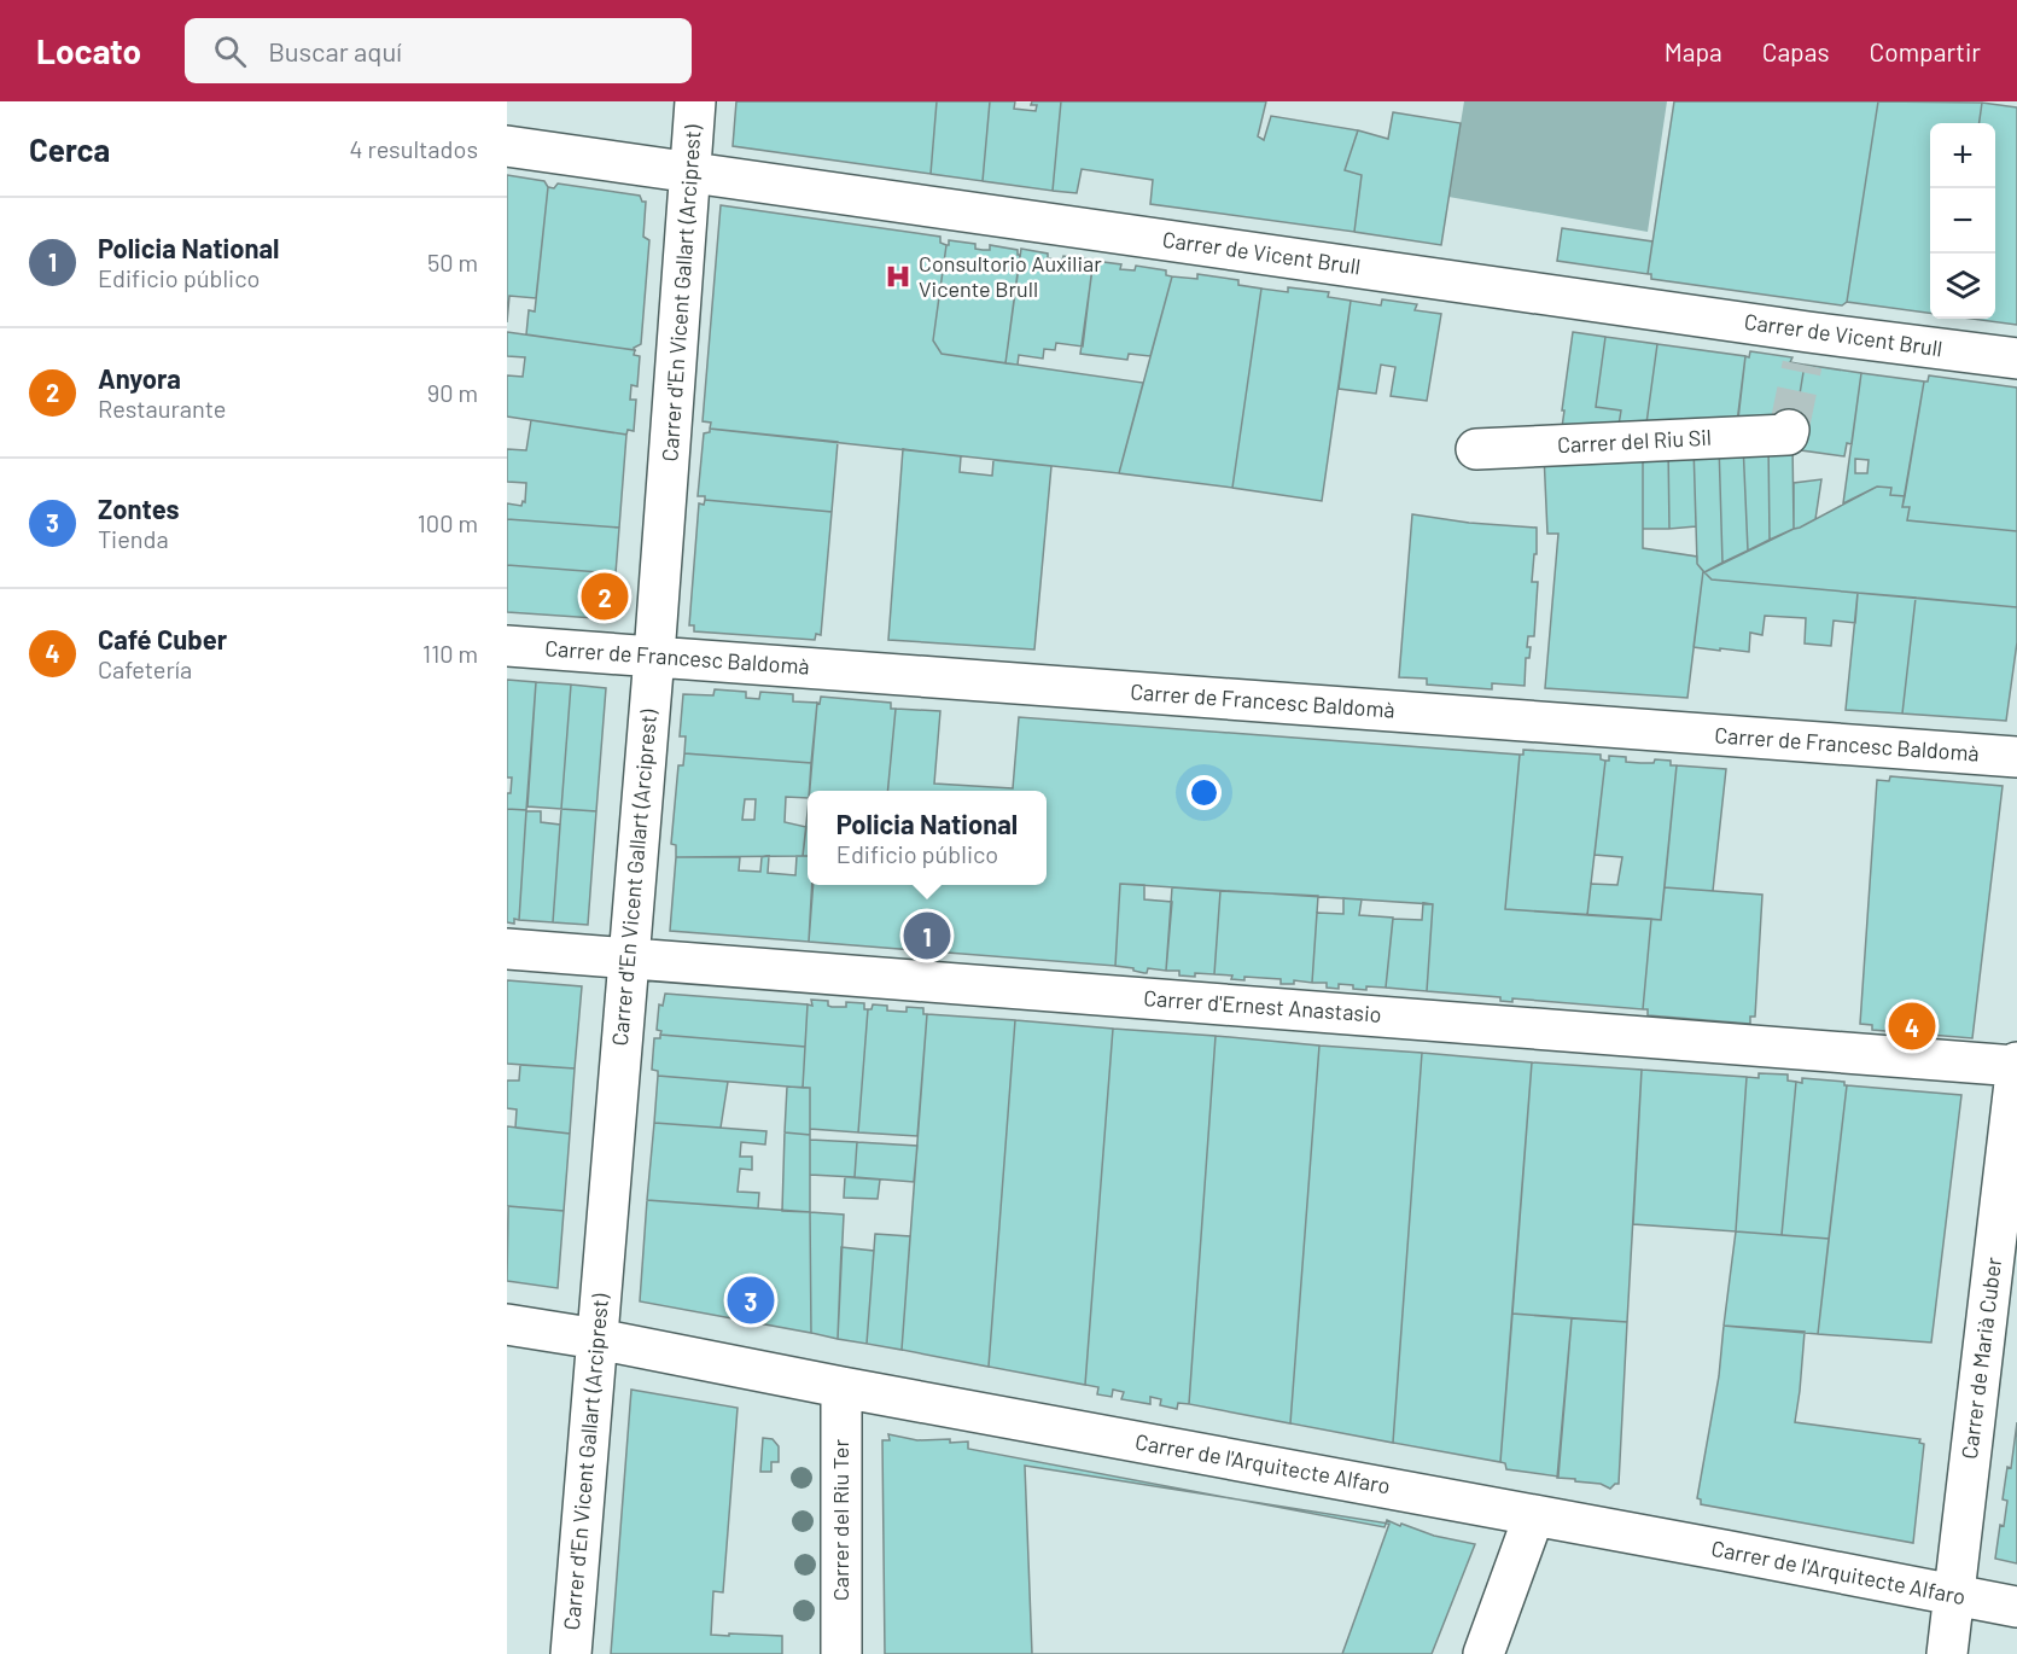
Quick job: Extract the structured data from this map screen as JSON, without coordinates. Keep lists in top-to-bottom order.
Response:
{
  "streets": {
    "street": [
      "Carrer de Vicent Brull",
      "Carrer d'En Vicent Gallart (Arciprest)",
      "Carrer del Riu Sil",
      "Carrer de Francesc Baldomà",
      "Carrer d'Ernest Anastasio",
      "Carrer de Marià Cuber",
      "Carrer de l'Arquitecte Alfaro",
      "Carrer del Riu Ter"
    ]
  },
  "crossings": [
    ["Carrer de Vicent Brull", "Carrer d'En Vicent Gallart (Arciprest)"],
    ["Carrer d'En Vicent Gallart (Arciprest)", "Carrer de Francesc Baldomà"],
    ["Carrer d'En Vicent Gallart (Arciprest)", "Carrer d'Ernest Anastasio"],
    ["Carrer d'En Vicent Gallart (Arciprest)", "Carrer de l'Arquitecte Alfaro"],
    ["Carrer d'Ernest Anastasio", "Carrer de Marià Cuber"],
    ["Carrer de Marià Cuber", "Carrer de l'Arquitecte Alfaro"],
    ["Carrer de l'Arquitecte Alfaro", "Carrer del Riu Ter"]
  ],
  "places": {
    "hospital": ["Consultorio Auxiliar Vicente Brull"]
  },
  "page": {
    "header": "Locato",
    "search": "Buscar aquí",
    "nav": ["Mapa", "Capas", "Compartir"],
    "heading": ["Cerca", "4 resultados"],
    "map_buttons": ["+", "−"],
    "list": [
      {
        "mark": "1",
        "name": "Policia National",
        "note": "Edificio público",
        "value": "50 m"
      },
      {
        "mark": "2",
        "name": "Anyora",
        "note": "Restaurante",
        "value": "90 m"
      },
      {
        "mark": "3",
        "name": "Zontes",
        "note": "Tienda",
        "value": "100 m"
      },
      {
        "mark": "4",
        "name": "Café Cuber",
        "note": "Cafetería",
        "value": "110 m"
      }
    ],
    "pins": [
      "2",
      "1",
      "4",
      "3"
    ],
    "popup": ["Policia National", "Edificio público"]
  }
}
